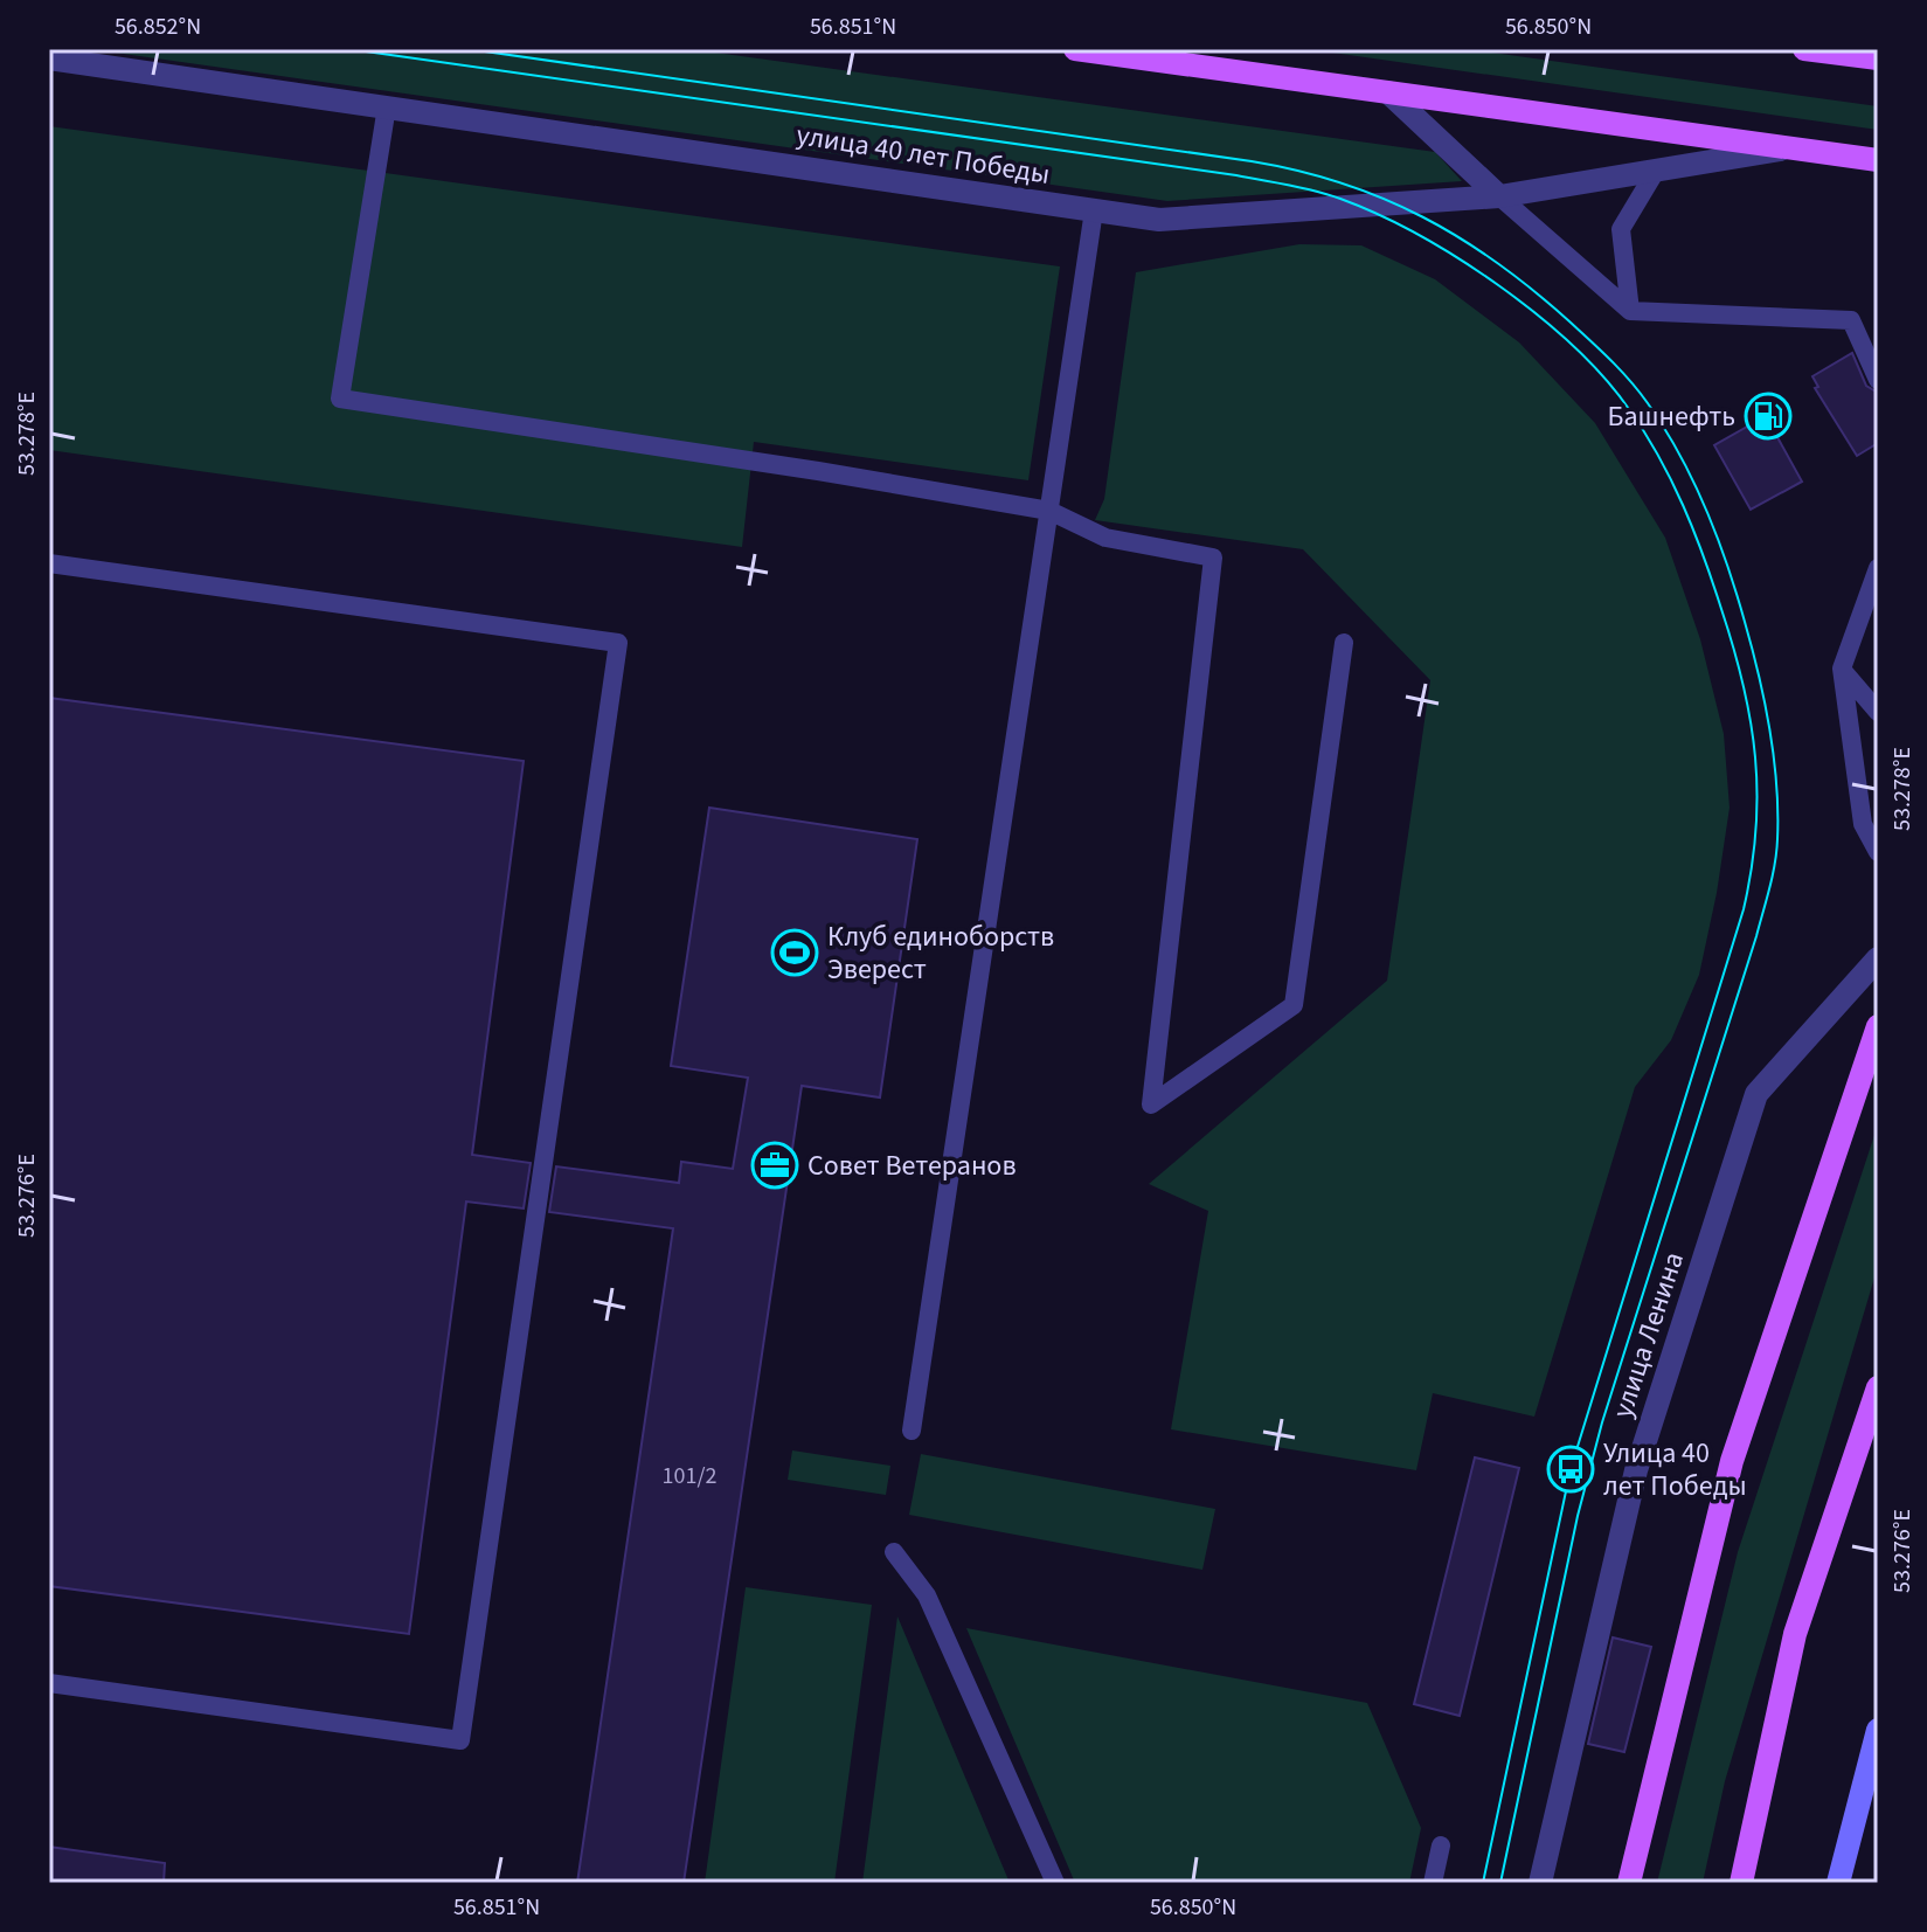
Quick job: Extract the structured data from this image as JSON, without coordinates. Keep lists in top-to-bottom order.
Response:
{
  "streets": {
    "main road": ["улица 40 лет Победы"],
    "street": ["улица Ленина"]
  },
  "places": {
    "fuel station": ["Башнефть"],
    "sports": ["Клуб единоборств Эверест"],
    "office": ["Совет Ветеранов"],
    "bus stop": ["Улица 40 лет Победы"]
  },
  "house_numbers": ["101/2"],
  "coordinates": [
    "56.852°N",
    "56.851°N",
    "56.850°N",
    "53.278°E",
    "53.276°E"
  ]
}
